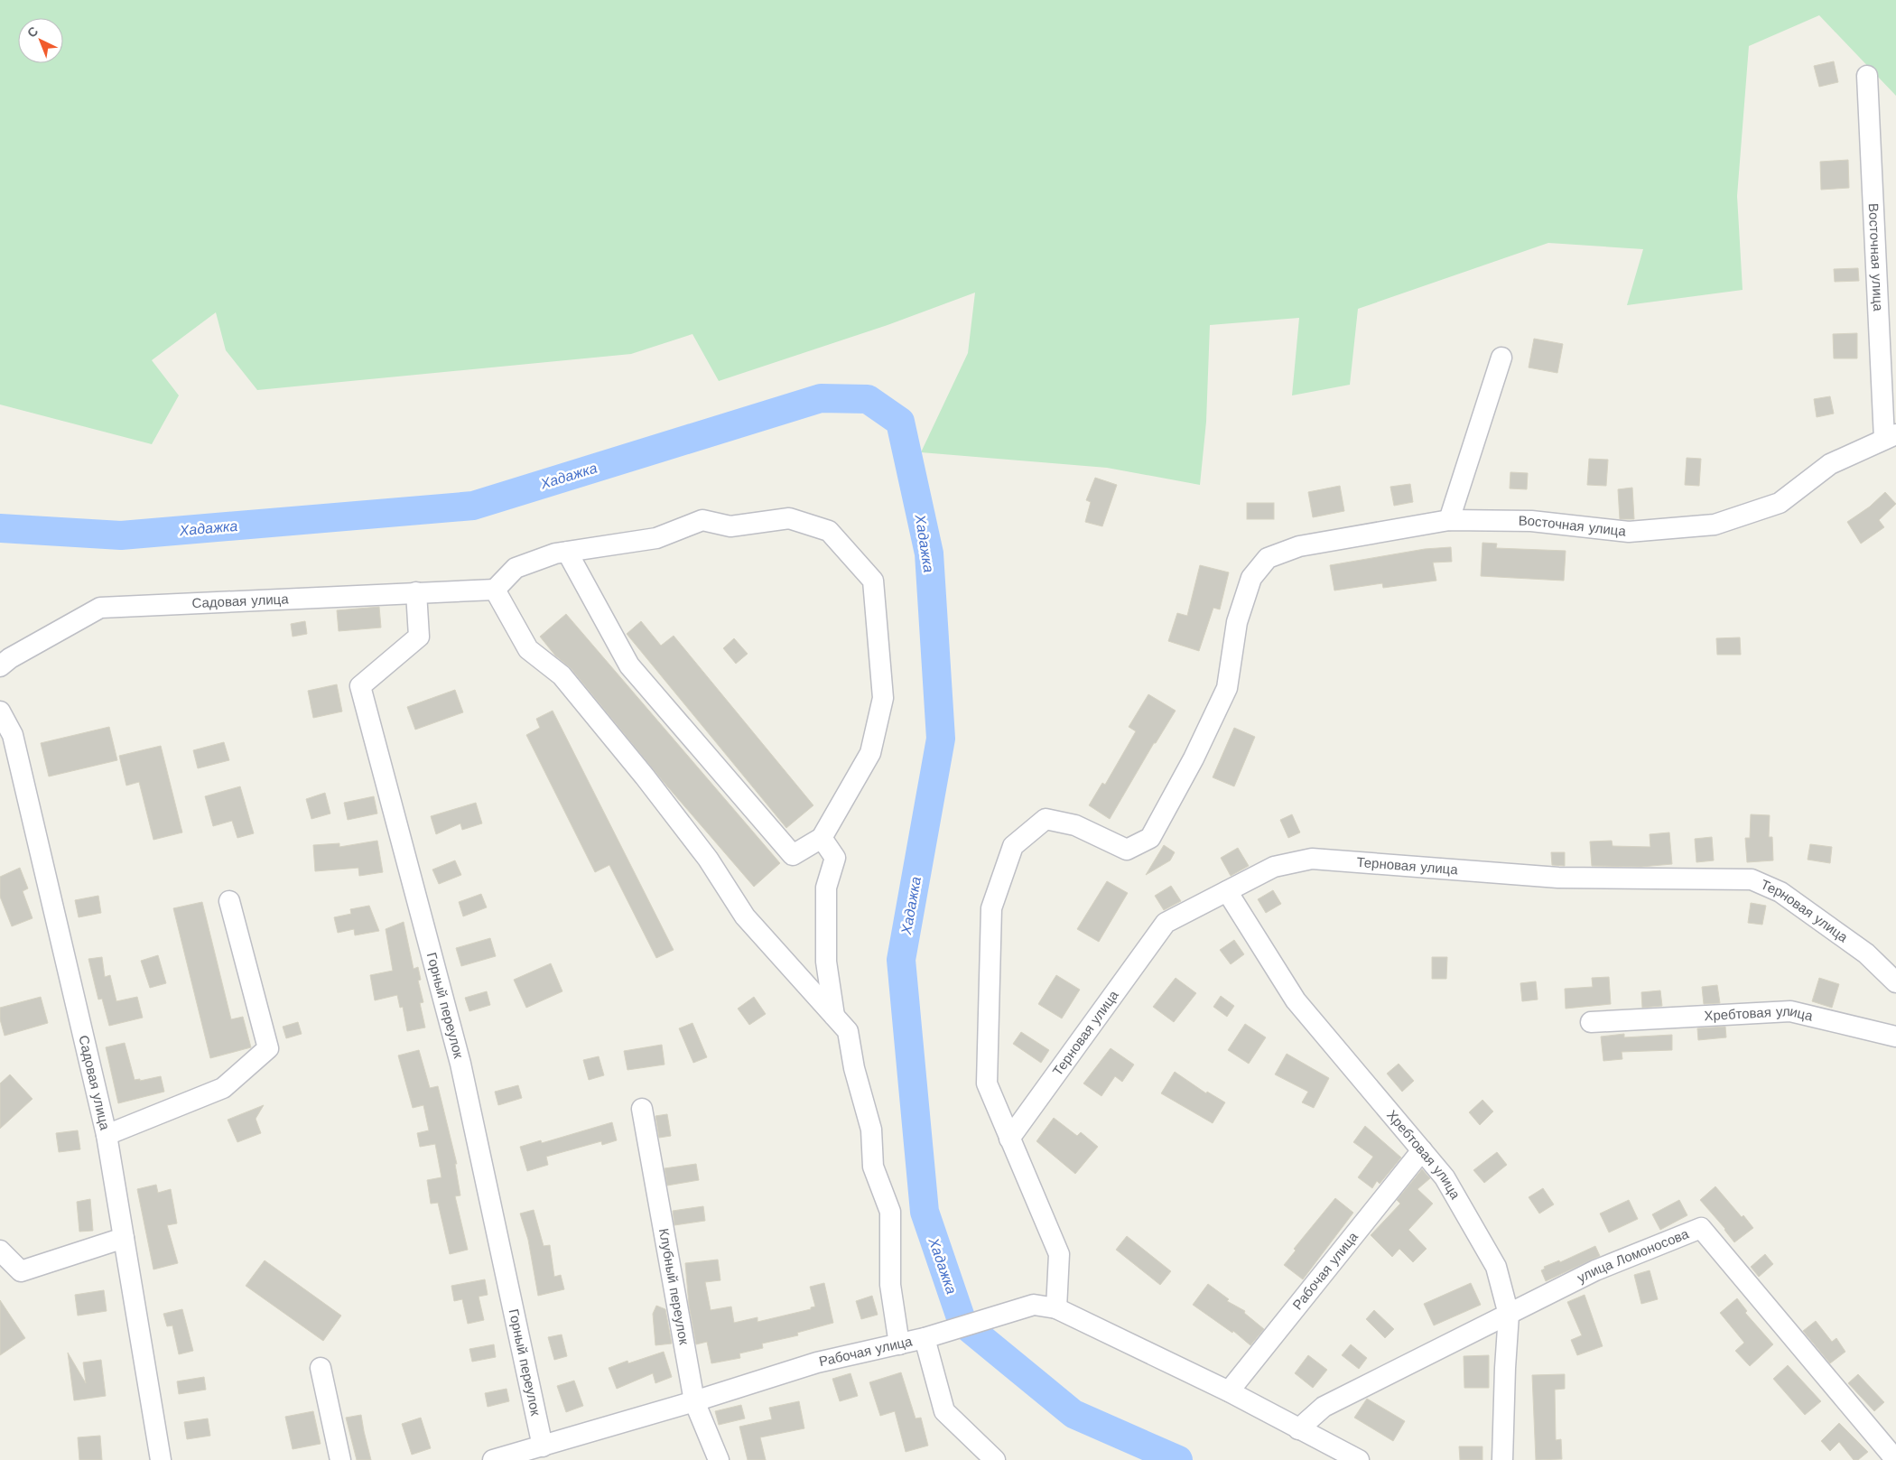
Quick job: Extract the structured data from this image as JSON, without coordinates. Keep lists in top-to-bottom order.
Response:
{
  "streets": {
    "street": [
      "Восточная улица",
      "Садовая улица",
      "Терновая улица",
      "Горный переулок",
      "Хребтовая улица",
      "улица Ломоносова",
      "Рабочая улица",
      "Клубный переулок"
    ]
  },
  "crossings": [
    ["Восточная улица", "Терновая улица"],
    ["Садовая улица", "Горный переулок"],
    ["Терновая улица", "Хребтовая улица"],
    ["Горный переулок", "Рабочая улица"],
    ["Хребтовая улица", "улица Ломоносова"],
    ["Хребтовая улица", "Рабочая улица"],
    ["улица Ломоносова", "Рабочая улица"],
    ["Рабочая улица", "Клубный переулок"]
  ],
  "water": ["Хадажка"],
  "north": "top left"
}
